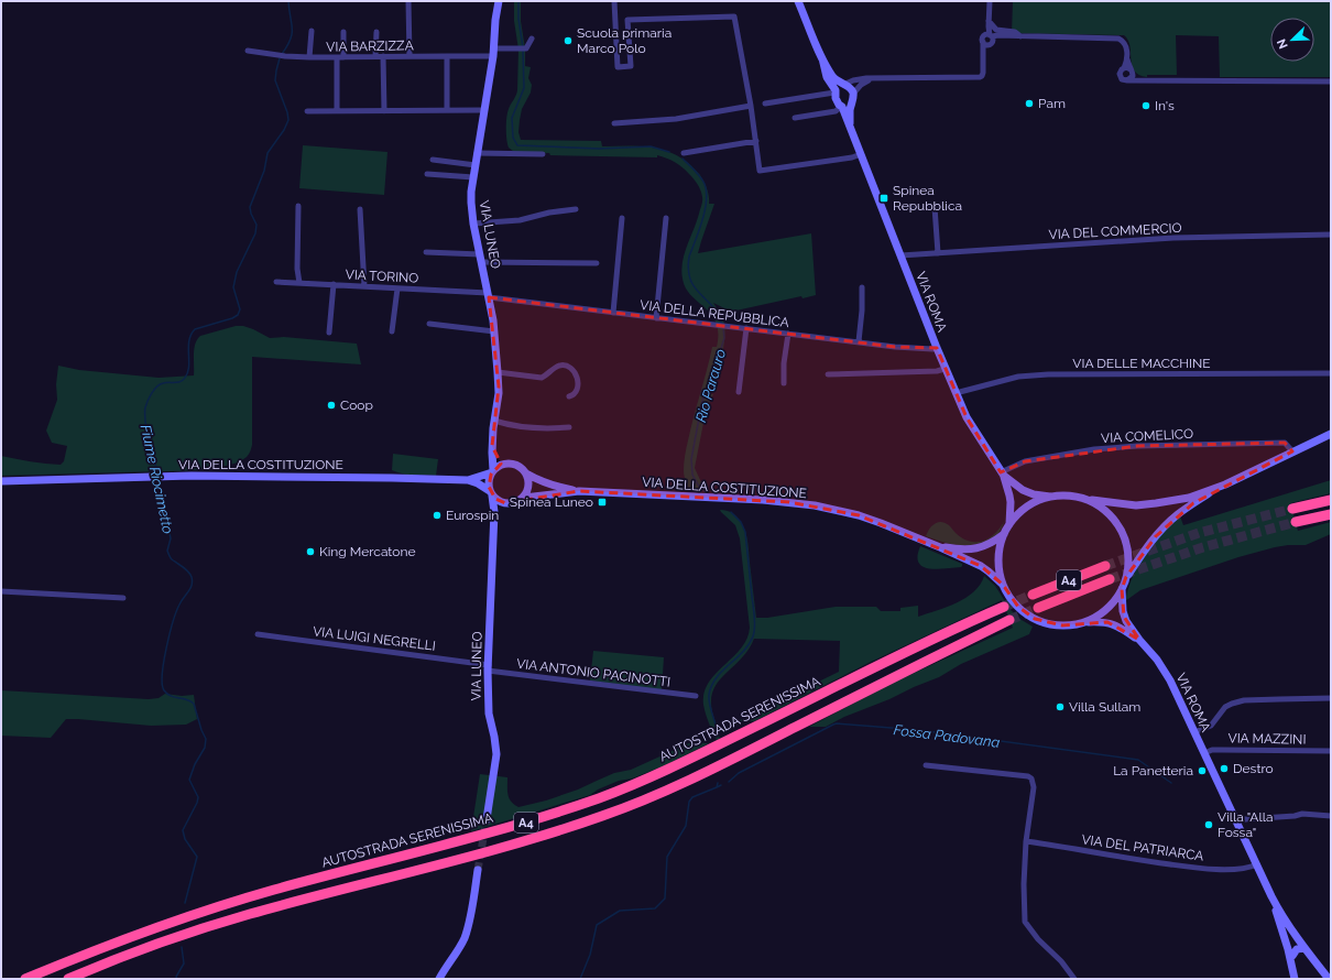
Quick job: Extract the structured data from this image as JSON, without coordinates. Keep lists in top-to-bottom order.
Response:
{
  "streets": {
    "highway": ["A4", "AUTOSTRADA SERENISSIMA"],
    "main road": ["VIA LUNEO", "VIA ROMA", "VIA DELLA COSTITUZIONE"],
    "street": [
      "VIA BARZIZZA",
      "VIA DEL COMMERCIO",
      "VIA TORINO",
      "VIA DELLA REPUBBLICA",
      "VIA DELLE MACCHINE",
      "VIA COMELICO",
      "VIA LUIGI NEGRELLI",
      "VIA ANTONIO PACINOTTI",
      "VIA MAZZINI",
      "VIA DEL PATRIARCA"
    ]
  },
  "crossings": [
    ["VIA BARZIZZA", "VIA LUNEO"],
    ["VIA DEL COMMERCIO", "VIA ROMA"],
    ["VIA LUNEO", "VIA TORINO"],
    ["VIA LUNEO", "VIA DELLA REPUBBLICA"],
    ["VIA LUNEO", "VIA DELLA COSTITUZIONE"],
    ["VIA LUNEO", "VIA LUIGI NEGRELLI"],
    ["VIA LUNEO", "VIA ANTONIO PACINOTTI"],
    ["VIA TORINO", "VIA DELLA REPUBBLICA"],
    ["VIA ROMA", "VIA DELLA REPUBBLICA"],
    ["VIA ROMA", "VIA DELLE MACCHINE"],
    ["VIA ROMA", "VIA COMELICO"],
    ["VIA ROMA", "VIA MAZZINI"],
    ["VIA ROMA", "VIA DEL PATRIARCA"],
    ["VIA LUIGI NEGRELLI", "VIA ANTONIO PACINOTTI"]
  ],
  "water": ["Rio Parauro", "Fiume Riocimetto", "Fossa Padovana"],
  "places": {
    "other": [
      "Scuola primaria Marco Polo",
      "Pam",
      "In's",
      "Coop",
      "Eurospin",
      "King Mercatone",
      "Villa Sullam",
      "Destro",
      "La Panetteria",
      "Villa \"Alla Fossa\""
    ],
    "transit": ["Spinea Repubblica", "Spinea Luneo"]
  },
  "north": "bottom left"
}
